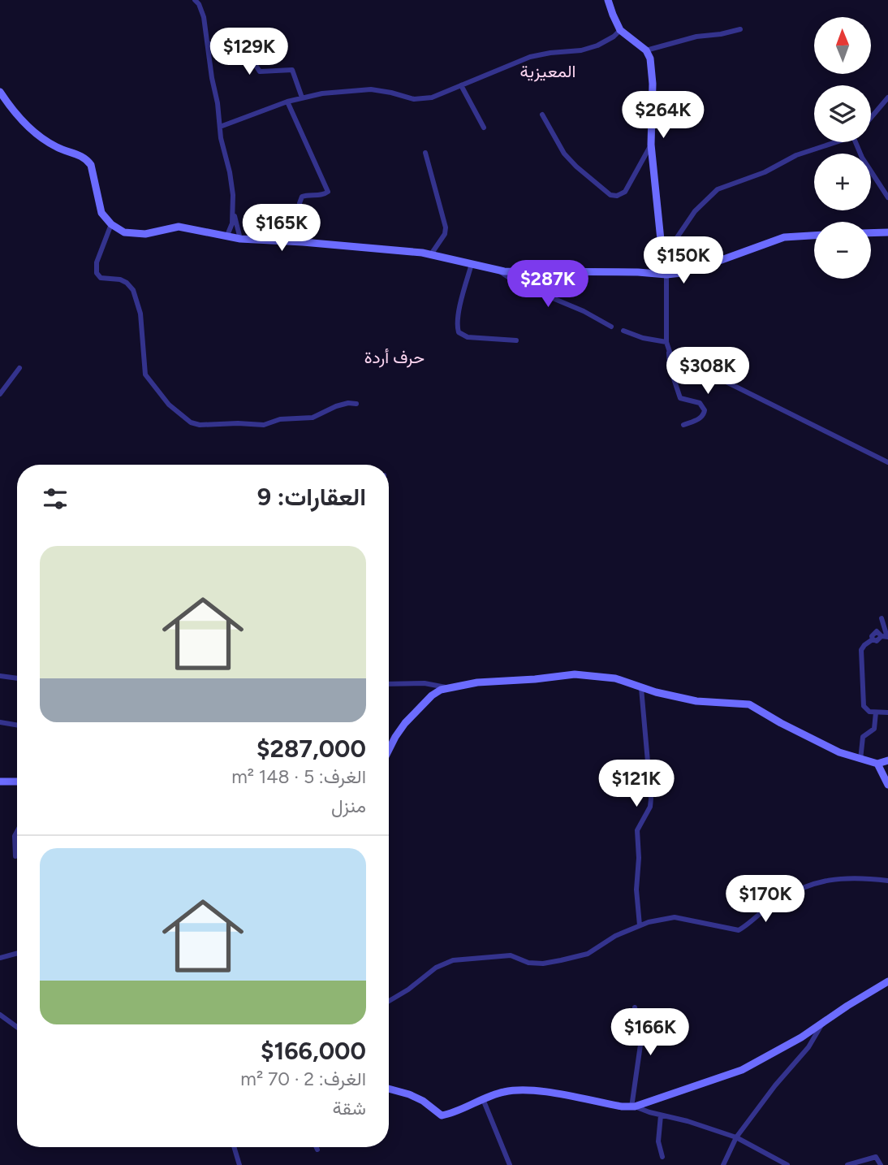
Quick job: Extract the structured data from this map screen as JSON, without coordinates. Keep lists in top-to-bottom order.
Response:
{
  "districts": ["المعيزية", "حرف أردة"],
  "north": "top",
  "page": {
    "map_buttons": ["+", "−"],
    "price": [
      "$129K",
      "$264K",
      "$165K",
      "$150K",
      "$287K",
      "$308K",
      "$121K",
      "$170K",
      "$166K"
    ],
    "heading": "العقارات: 9",
    "list": [
      {
        "name": "$287,000",
        "note": "الغرف: 5 · 148 m² · منزل"
      },
      {
        "name": "$166,000",
        "note": "الغرف: 2 · 70 m² · شقة"
      }
    ]
  }
}
